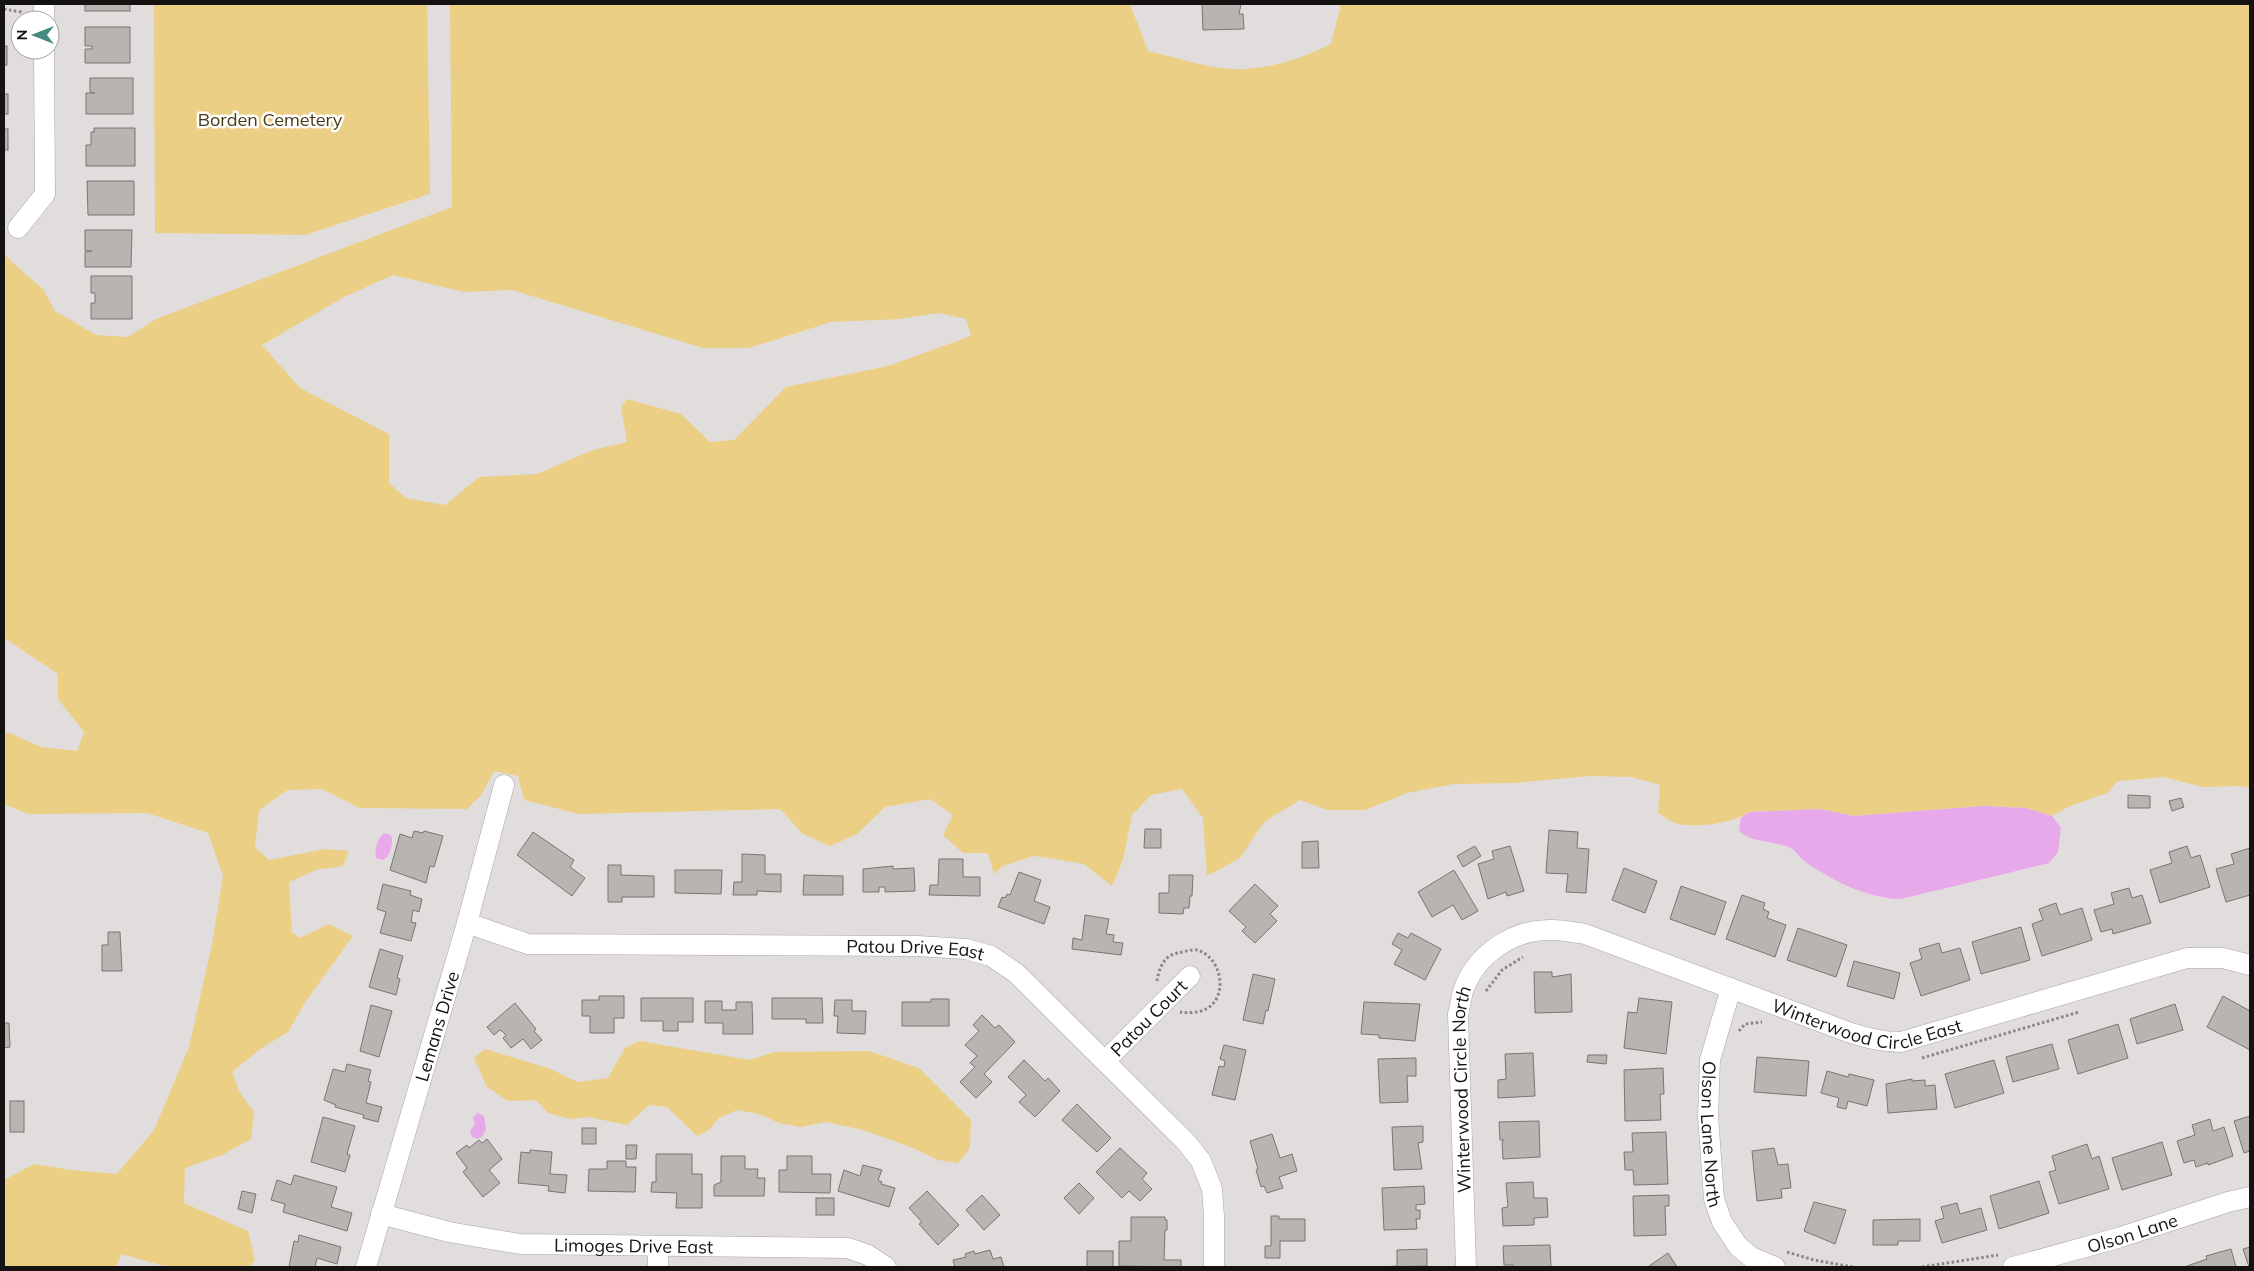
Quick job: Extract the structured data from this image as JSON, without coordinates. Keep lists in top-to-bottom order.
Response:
{
  "streets": {
    "street": [
      "Patou Drive East",
      "Winterwood Circle East",
      "Patou Court",
      "Lemans Drive",
      "Winterwood Circle North",
      "Olson Lane North",
      "Olson Lane",
      "Limoges Drive East"
    ]
  },
  "crossings": [
    ["Patou Drive East", "Patou Court"],
    ["Patou Drive East", "Lemans Drive"],
    ["Winterwood Circle East", "Winterwood Circle North"],
    ["Winterwood Circle East", "Olson Lane North"],
    ["Lemans Drive", "Limoges Drive East"]
  ],
  "parks": ["Borden Cemetery"],
  "north": "left"
}
